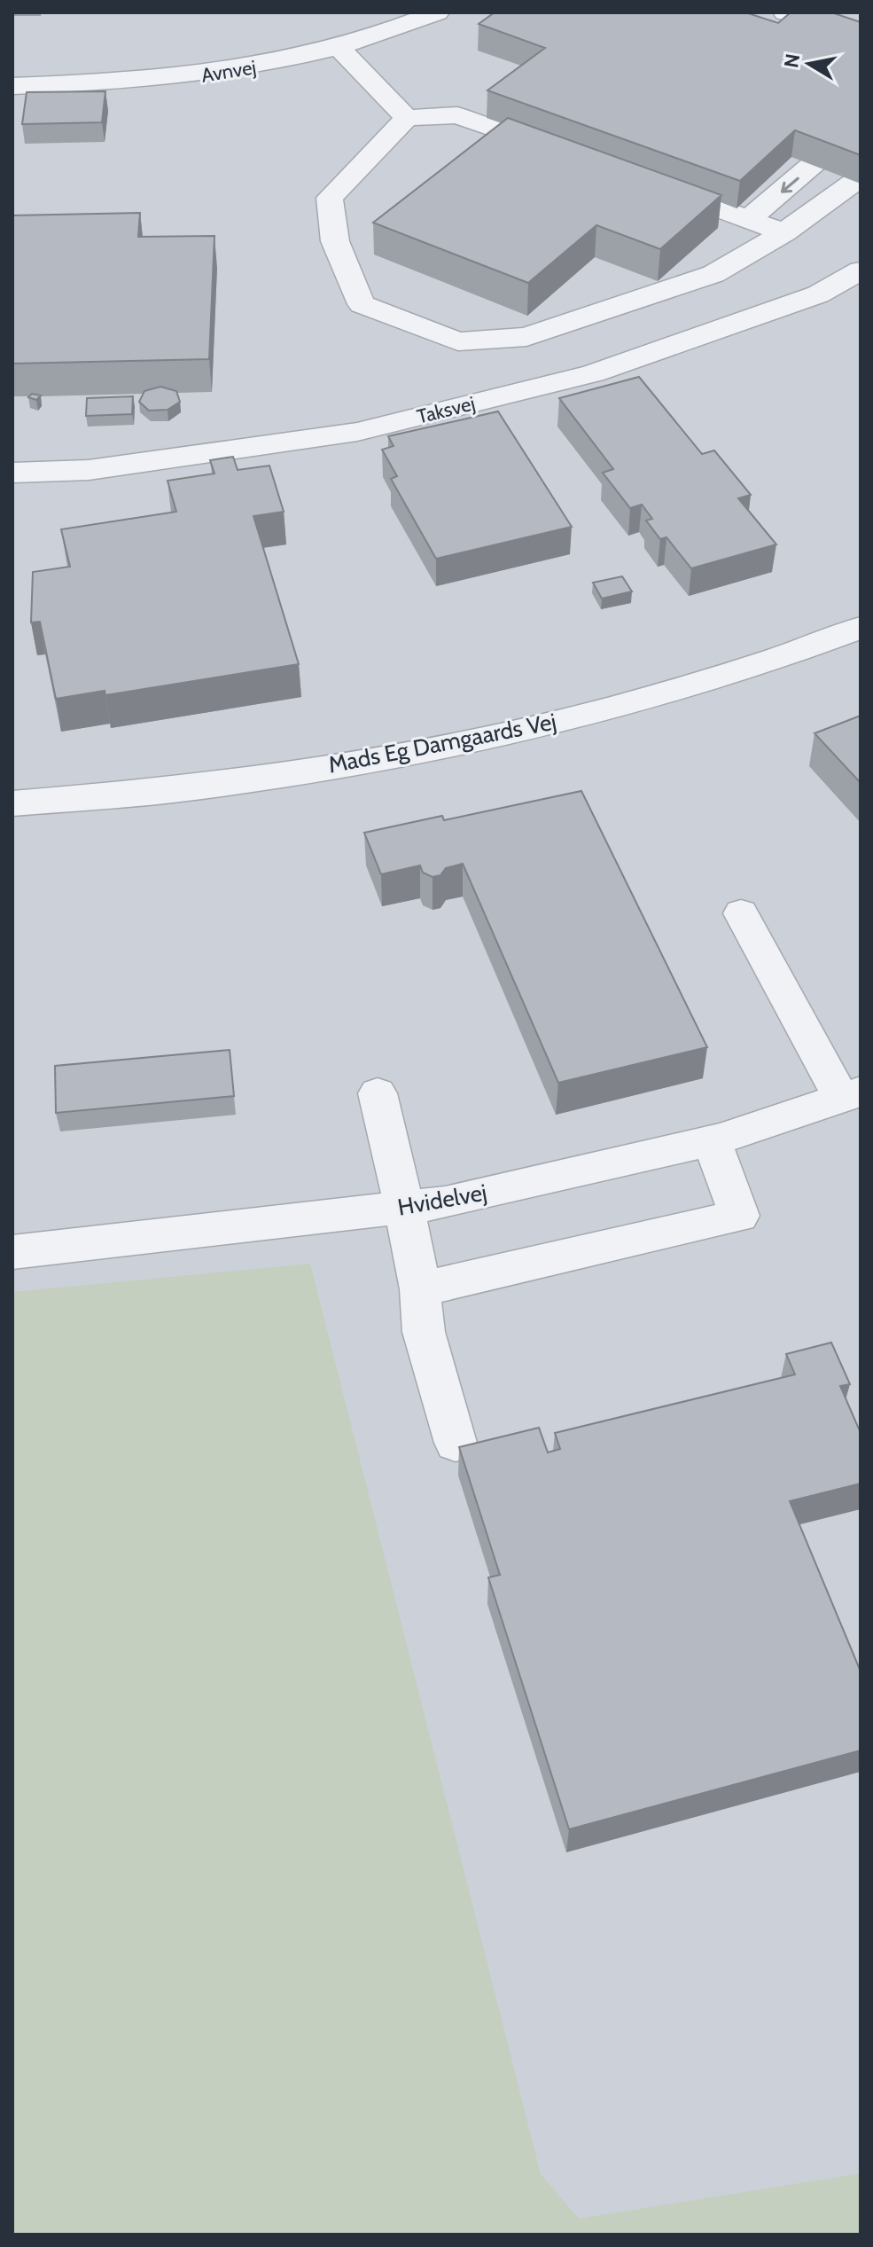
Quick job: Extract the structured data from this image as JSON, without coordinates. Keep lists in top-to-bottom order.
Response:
{
  "streets": {
    "street": [
      "Avnvej",
      "Taksvej",
      "Mads Eg Damgaards Vej",
      "Hvidelvej"
    ]
  },
  "north": "left"
}
